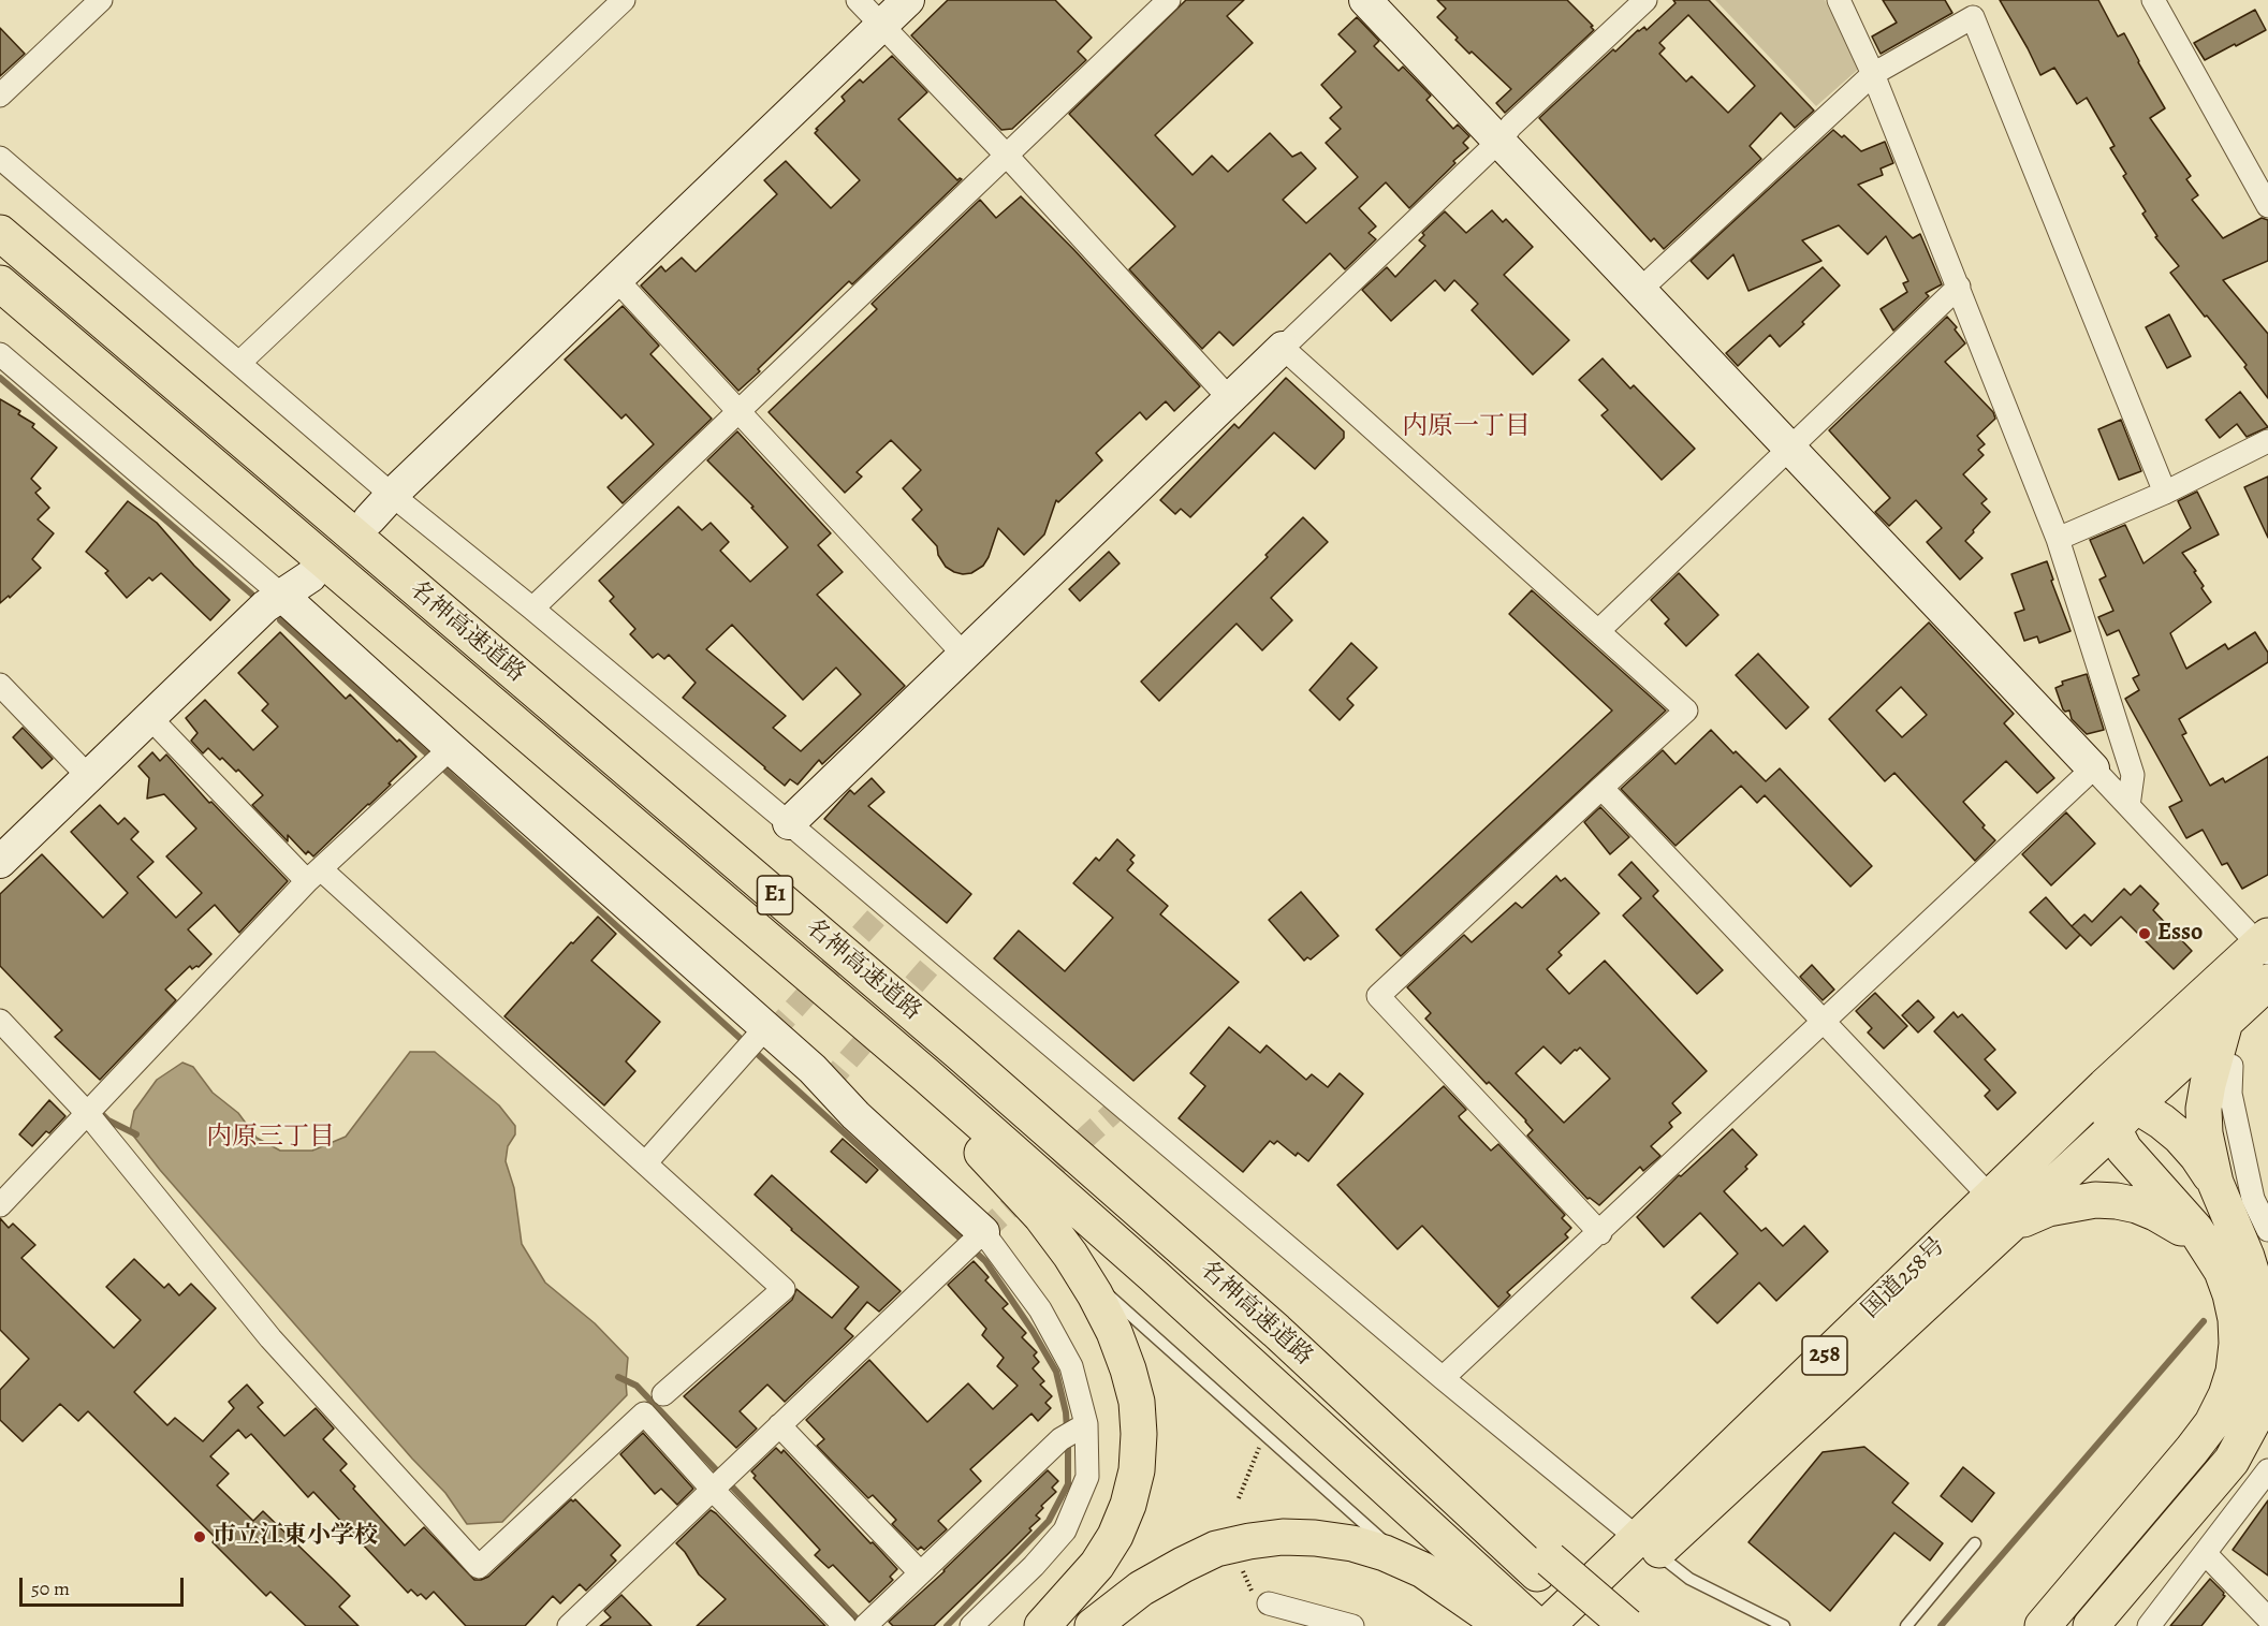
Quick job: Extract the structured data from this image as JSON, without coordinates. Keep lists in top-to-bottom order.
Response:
{
  "streets": {
    "highway": [
      "名神高速道路",
      "E1",
      "国道258号",
      "258"
    ]
  },
  "districts": ["内原一丁目", "内原三丁目"],
  "places": ["Esso", "市立江東小学校"],
  "scale_bar": "50 m"
}
